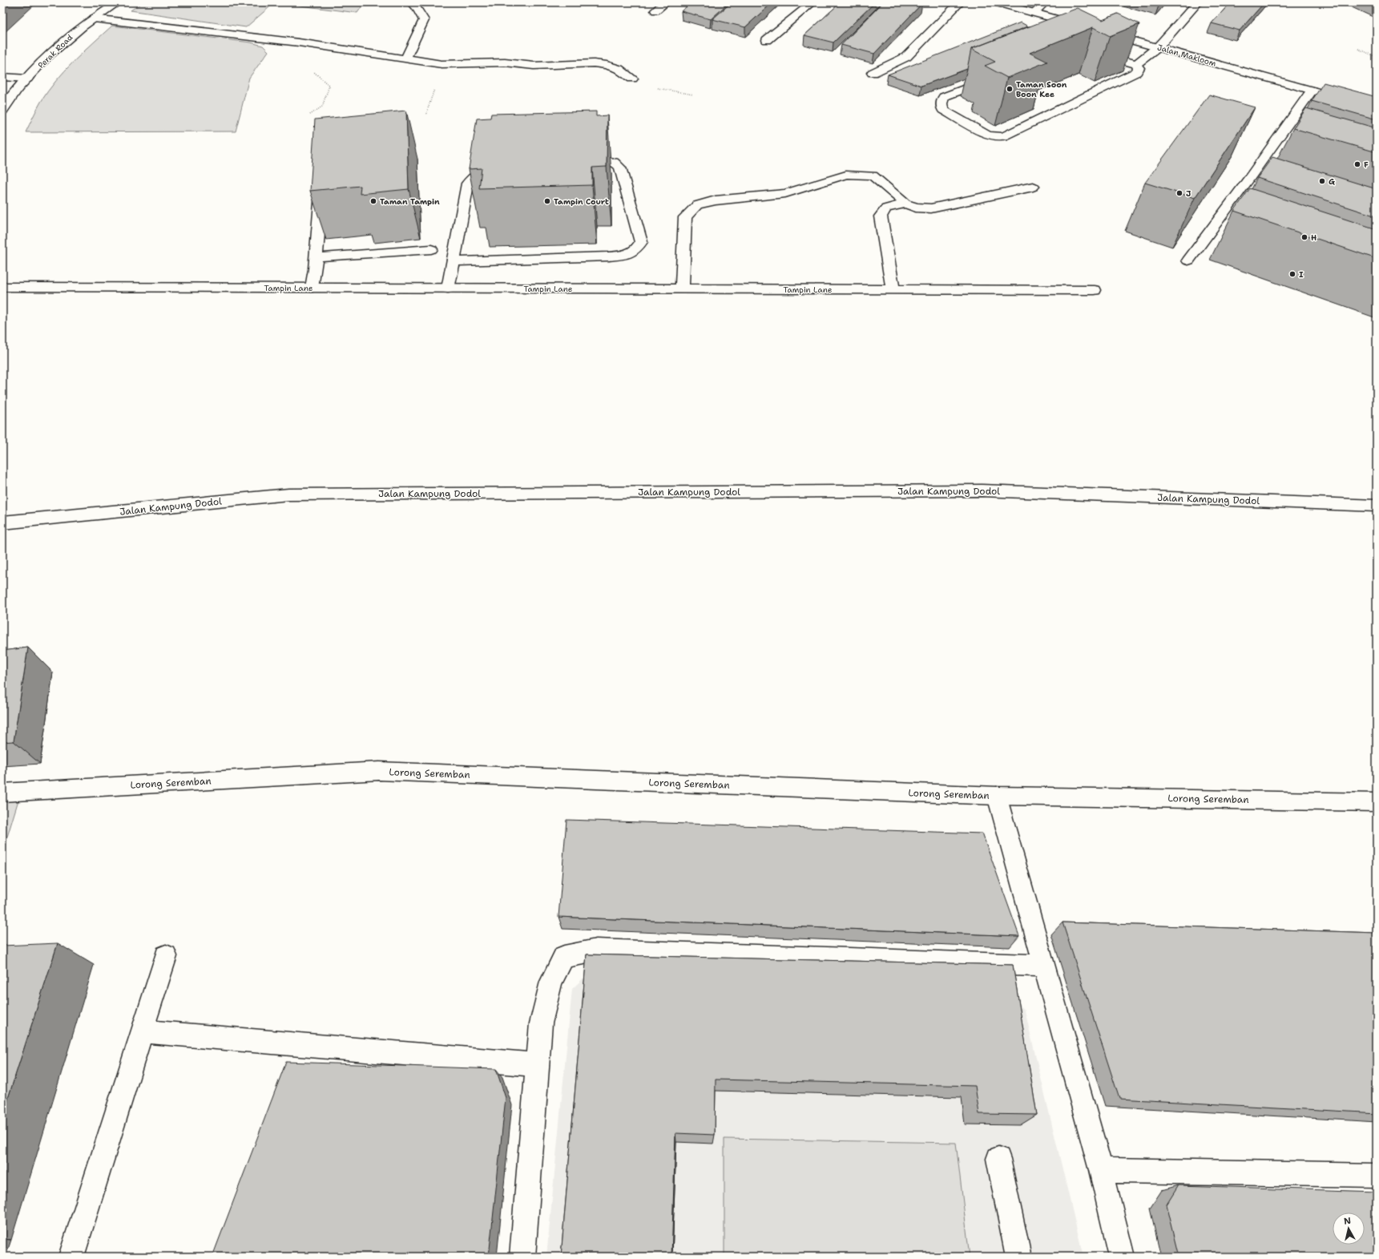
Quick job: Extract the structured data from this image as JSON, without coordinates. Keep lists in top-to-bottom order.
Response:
{
  "streets": {
    "street": [
      "Perak Road",
      "Jalan Makloom",
      "Tampin Lane",
      "Jalan Kampung Dodol",
      "Lorong Seremban"
    ]
  },
  "places": [
    "Taman Soon Boon Kee",
    "F",
    "G",
    "J",
    "Taman Tampin",
    "Tampin Court",
    "H",
    "I"
  ],
  "north": "top"
}
